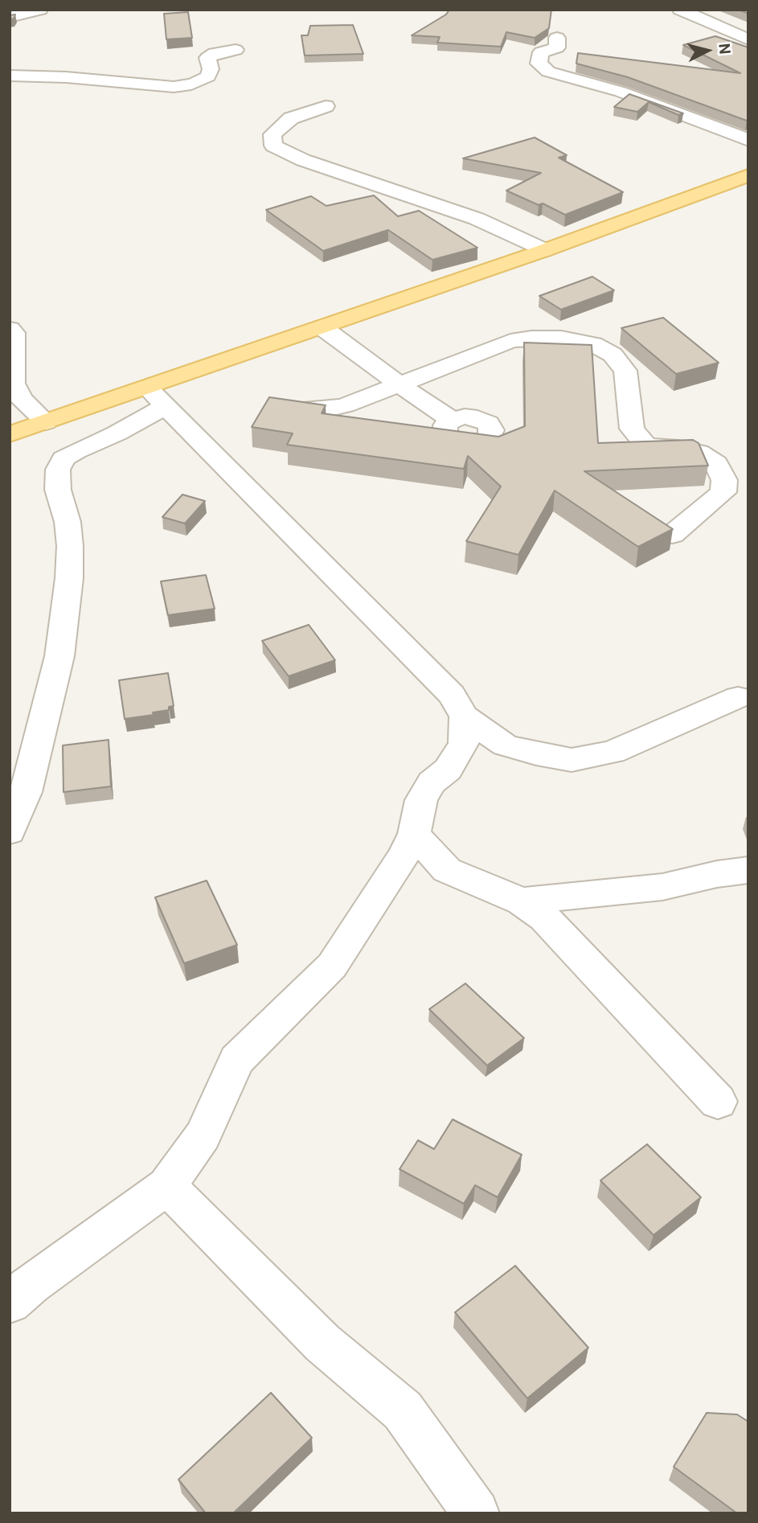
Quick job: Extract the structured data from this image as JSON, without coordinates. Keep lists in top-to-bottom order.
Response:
{
  "north": "right"
}
